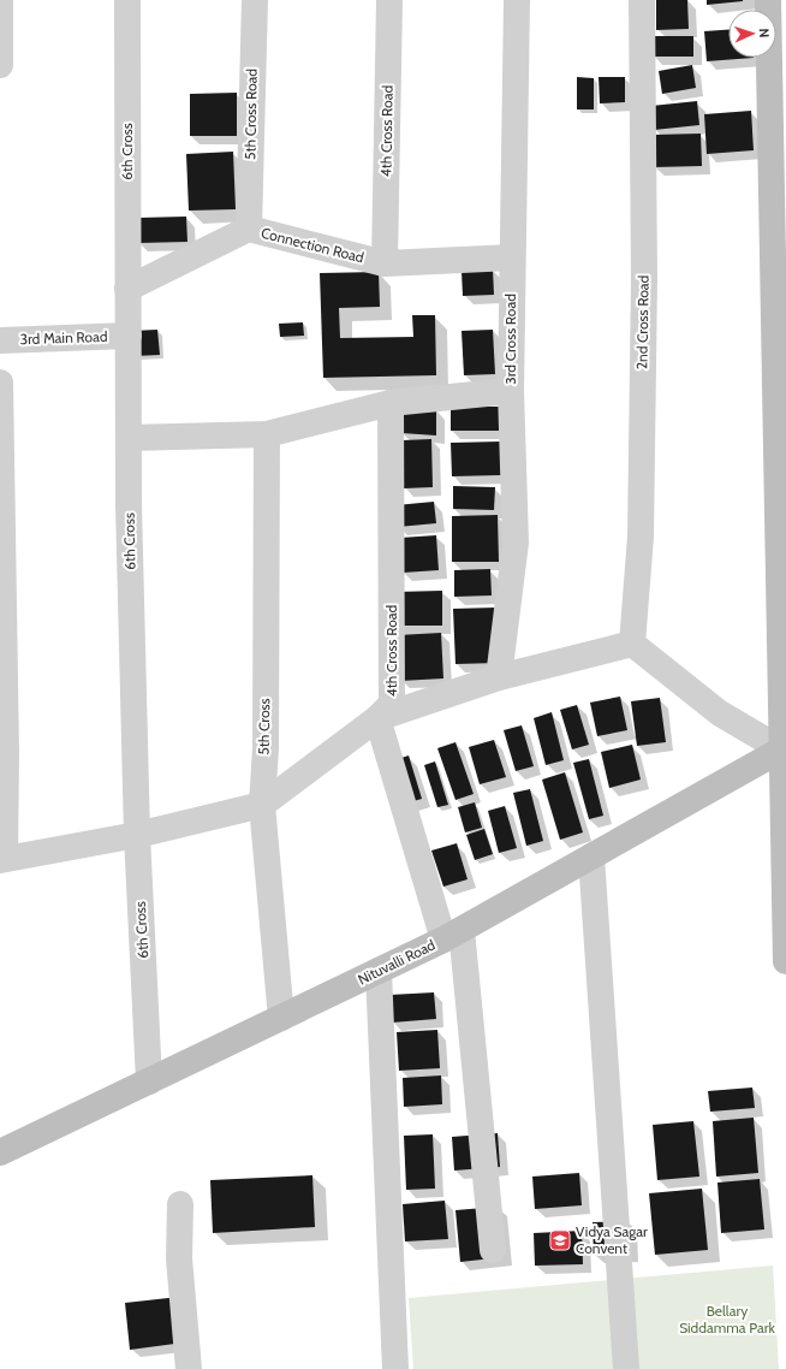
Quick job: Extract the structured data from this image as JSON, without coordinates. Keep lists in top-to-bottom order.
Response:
{
  "streets": {
    "street": [
      "5th Cross Road",
      "4th Cross Road",
      "6th Cross",
      "Connection Road",
      "2nd Cross Road",
      "3rd Main Road",
      "3rd Cross Road",
      "5th Cross",
      "Nituvalli Road"
    ]
  },
  "crossings": [
    ["5th Cross Road", "Connection Road"],
    ["4th Cross Road", "Connection Road"],
    ["6th Cross", "Connection Road"],
    ["6th Cross", "3rd Main Road"],
    ["6th Cross", "Nituvalli Road"],
    ["Connection Road", "3rd Cross Road"],
    ["5th Cross", "Nituvalli Road"]
  ],
  "parks": ["Bellary Siddamma Park"],
  "places": {
    "school or university": ["Vidya Sagar Convent"]
  },
  "north": "right"
}
